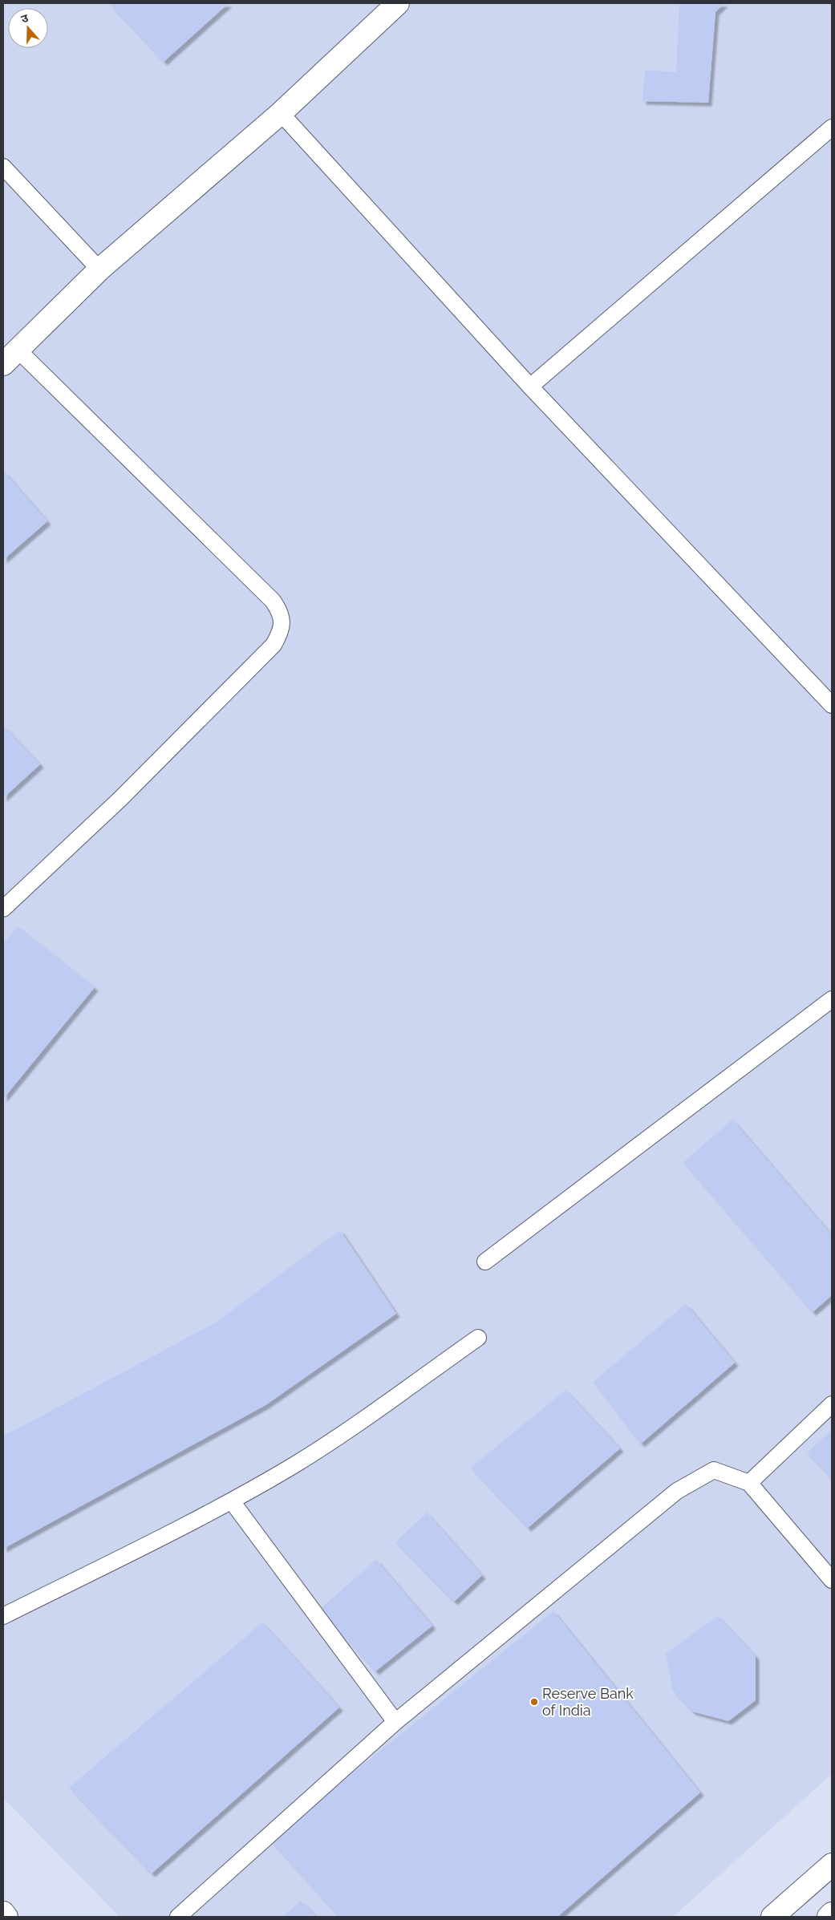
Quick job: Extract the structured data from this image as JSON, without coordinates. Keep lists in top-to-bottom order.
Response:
{
  "places": ["Reserve Bank of India"],
  "north": "top"
}
